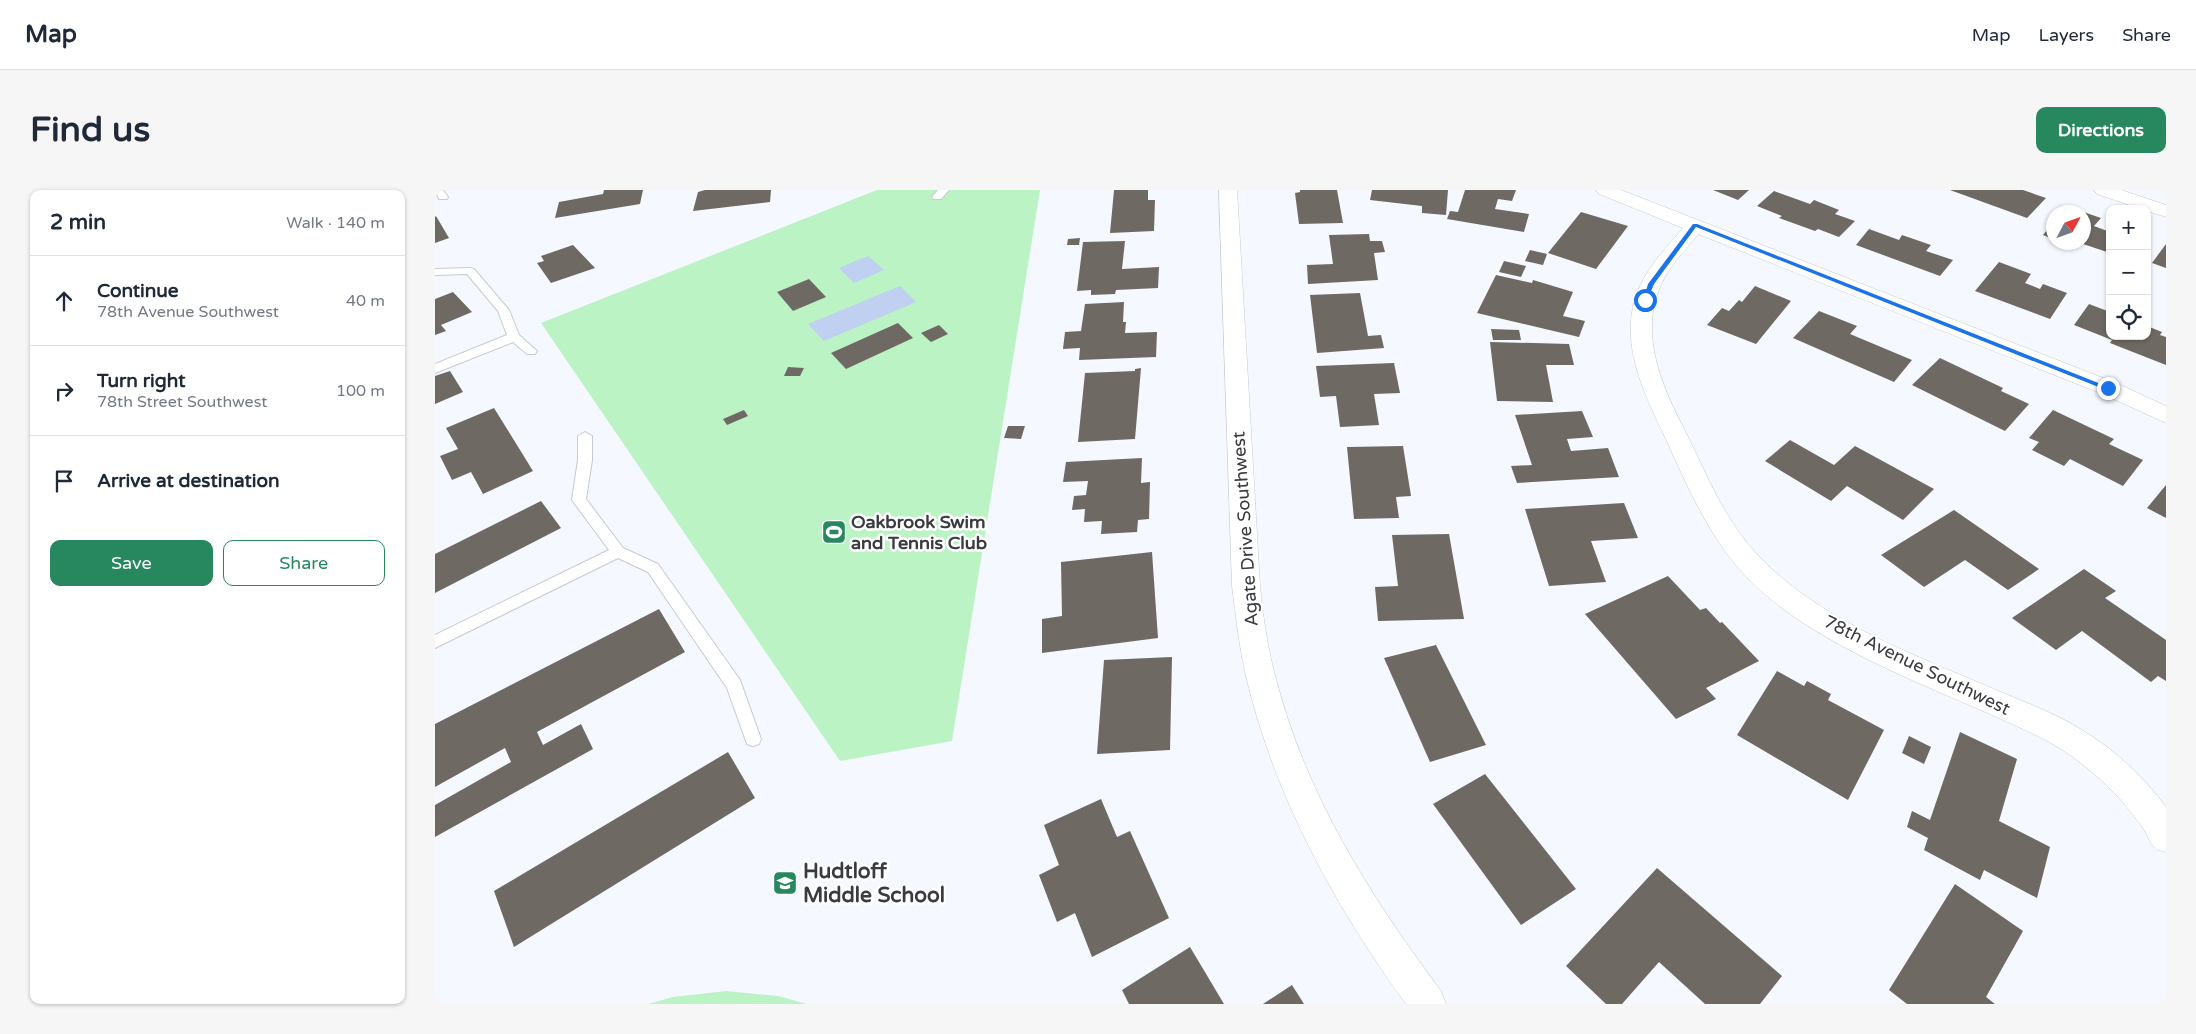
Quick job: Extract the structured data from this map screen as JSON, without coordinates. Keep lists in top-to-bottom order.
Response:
{
  "streets": {
    "street": ["Agate Drive Southwest", "78th Avenue Southwest"]
  },
  "places": {
    "sports": ["Oakbrook Swim and Tennis Club"],
    "school or university": ["Hudtloff Middle School"]
  },
  "north": "top right",
  "page": {
    "header": "Map",
    "nav": ["Map", "Layers", "Share"],
    "buttons": [
      "Directions",
      ["Save", "Share"]
    ],
    "title": "Find us",
    "heading": ["2 min", "Walk · 140 m"],
    "map_buttons": ["+", "−"],
    "list": [
      ["Continue", "78th Avenue Southwest", "40 m"],
      ["Turn right", "78th Street Southwest", "100 m"],
      "Arrive at destination"
    ]
  }
}
